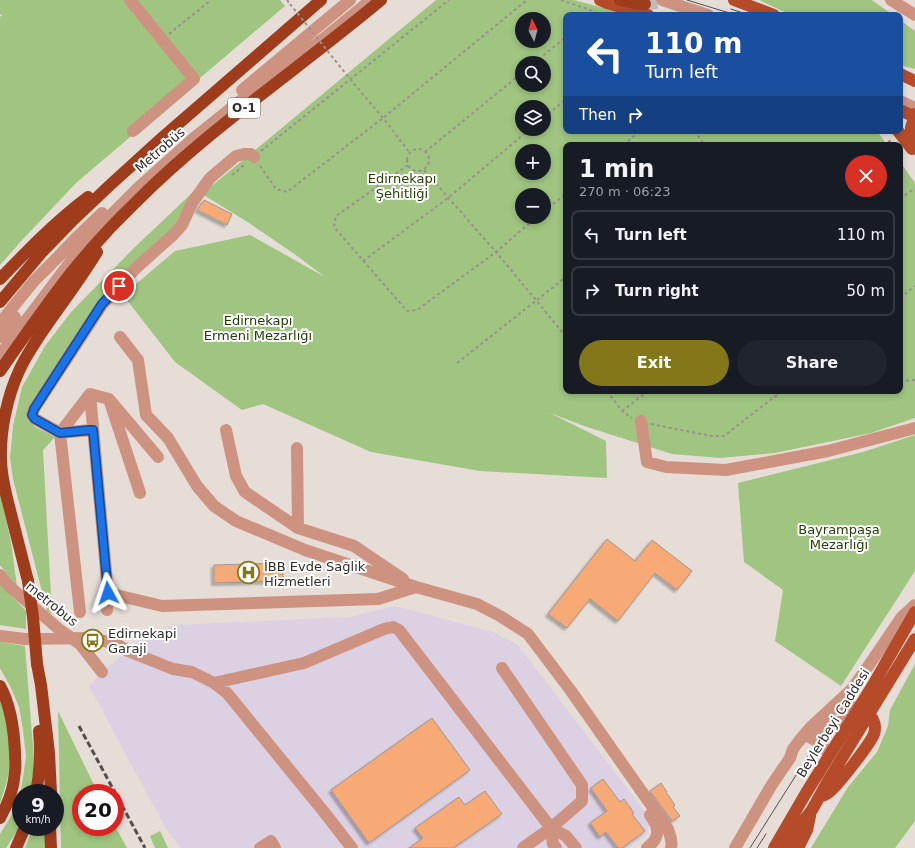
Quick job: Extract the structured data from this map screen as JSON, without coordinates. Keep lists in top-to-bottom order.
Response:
{
  "streets": {
    "highway": ["O-1"],
    "main road": ["Beylerbeyi Caddesi"],
    "street": ["Metrobüs", "metrobus"]
  },
  "parks": ["Edirnekapı Şehitliği", "Edirnekapı Ermeni Mezarlığı", "Bayrampaşa Mezarlığı"],
  "places": {
    "hospital": ["İBB Evde Sağlık Hizmetleri"],
    "bus stop": ["Edirnekapi Garaji"]
  },
  "north": "top",
  "page": {
    "map_buttons": ["+", "−"],
    "turn": ["110 m", "Turn left"],
    "then": "Then",
    "heading": ["1 min", "270 m · 06:23"],
    "list": [
      {
        "name": "Turn left",
        "value": "110 m"
      },
      {
        "name": "Turn right",
        "value": "50 m"
      }
    ],
    "buttons": ["Exit", "Share"],
    "speed": "9 km/h",
    "limit": "20"
  }
}
